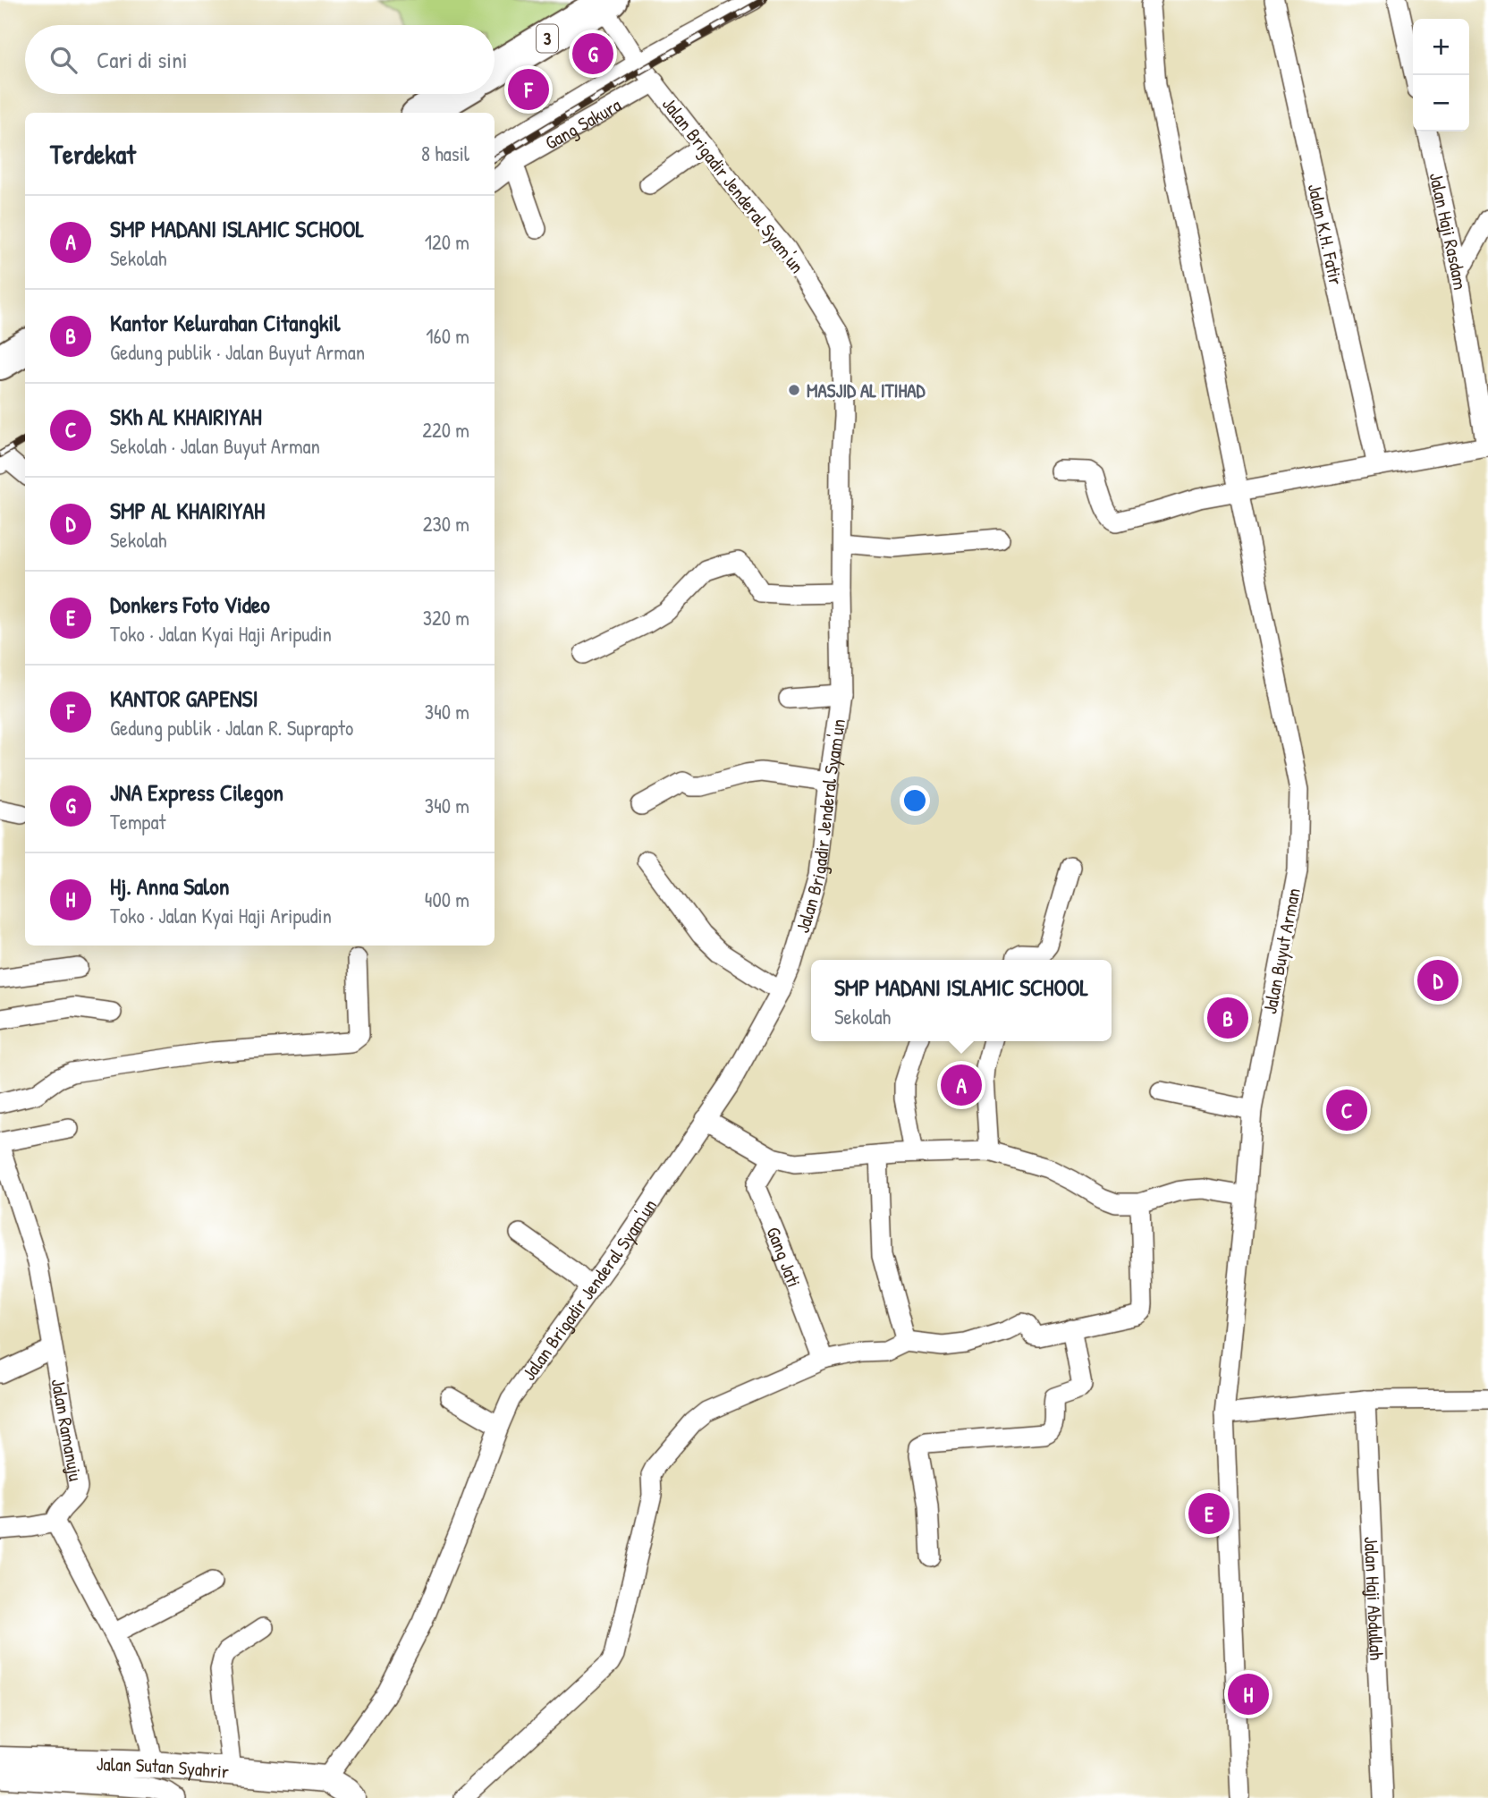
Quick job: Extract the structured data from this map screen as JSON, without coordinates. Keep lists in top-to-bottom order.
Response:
{
  "streets": {
    "highway": ["3"],
    "street": [
      "Gang Sakura",
      "Jalan Brigadir Jenderal Syam'un",
      "Jalan Haji Rasdam",
      "Jalan K.H. Fatir",
      "Jalan Buyut Arman",
      "Gang Jati",
      "Jalan Ramanuju",
      "Jalan Haji Abdullah",
      "Jalan Sutan Syahrir"
    ]
  },
  "crossings": [
    ["3", "Jalan Brigadir Jenderal Syam'un"],
    ["Gang Sakura", "Jalan Brigadir Jenderal Syam'un"],
    ["Jalan Brigadir Jenderal Syam'un", "Jalan Sutan Syahrir"]
  ],
  "places": ["MASJID AL ITIHAD"],
  "page": {
    "map_buttons": ["+", "−"],
    "search": "Cari di sini",
    "pins": [
      "G",
      "F",
      "D",
      "B",
      "A",
      "C",
      "E",
      "H"
    ],
    "heading": ["Terdekat", "8 hasil"],
    "list": [
      {
        "mark": "A",
        "name": "SMP MADANI ISLAMIC SCHOOL",
        "note": "Sekolah",
        "value": "120 m"
      },
      {
        "mark": "B",
        "name": "Kantor Kelurahan Citangkil",
        "note": "Gedung publik · Jalan Buyut Arman",
        "value": "160 m"
      },
      {
        "mark": "C",
        "name": "SKh AL KHAIRIYAH",
        "note": "Sekolah · Jalan Buyut Arman",
        "value": "220 m"
      },
      {
        "mark": "D",
        "name": "SMP AL KHAIRIYAH",
        "note": "Sekolah",
        "value": "230 m"
      },
      {
        "mark": "E",
        "name": "Donkers Foto Video",
        "note": "Toko · Jalan Kyai Haji Aripudin",
        "value": "320 m"
      },
      {
        "mark": "F",
        "name": "KANTOR GAPENSI",
        "note": "Gedung publik · Jalan R. Suprapto",
        "value": "340 m"
      },
      {
        "mark": "G",
        "name": "JNA Express Cilegon",
        "note": "Tempat",
        "value": "340 m"
      },
      {
        "mark": "H",
        "name": "Hj. Anna Salon",
        "note": "Toko · Jalan Kyai Haji Aripudin",
        "value": "400 m"
      }
    ],
    "popup": ["SMP MADANI ISLAMIC SCHOOL", "Sekolah"]
  }
}
